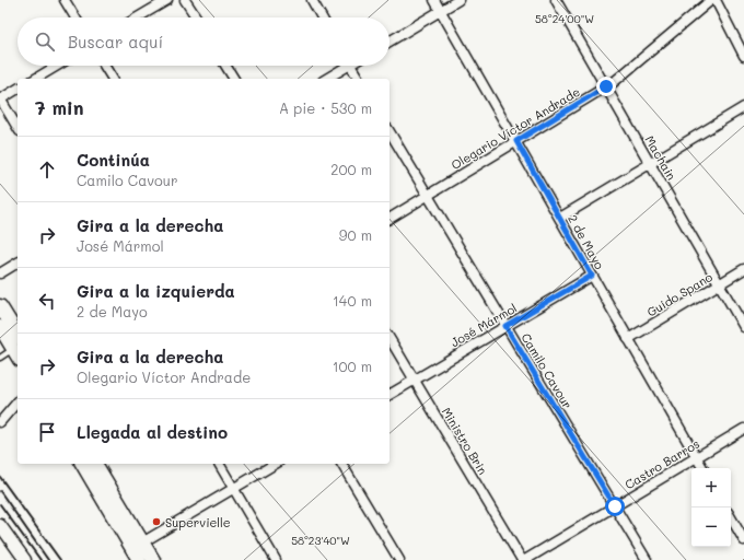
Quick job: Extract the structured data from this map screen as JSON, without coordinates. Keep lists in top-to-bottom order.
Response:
{
  "streets": {
    "street": [
      "Olegario Víctor Andrade",
      "Machain",
      "2 de Mayo",
      "Guido Spano",
      "José Mármol",
      "Camilo Cavour",
      "Ministro Brin",
      "Castro Barros"
    ]
  },
  "crossings": [
    ["Olegario Víctor Andrade", "Machain"],
    ["Olegario Víctor Andrade", "2 de Mayo"],
    ["Olegario Víctor Andrade", "Camilo Cavour"],
    ["Machain", "Guido Spano"],
    ["2 de Mayo", "Guido Spano"],
    ["2 de Mayo", "José Mármol"],
    ["2 de Mayo", "Castro Barros"],
    ["José Mármol", "Camilo Cavour"],
    ["José Mármol", "Ministro Brin"],
    ["Camilo Cavour", "Castro Barros"],
    ["Ministro Brin", "Castro Barros"]
  ],
  "places": ["Supervielle"],
  "page": {
    "search": "Buscar aquí",
    "heading": ["7 min", "A pie · 530 m"],
    "list": [
      ["Continúa", "Camilo Cavour", "200 m"],
      ["Gira a la derecha", "José Mármol", "90 m"],
      ["Gira a la izquierda", "2 de Mayo", "140 m"],
      ["Gira a la derecha", "Olegario Víctor Andrade", "100 m"],
      "Llegada al destino"
    ],
    "map_buttons": ["+", "−"]
  },
  "coordinates": ["58°24'00\"W", "58°23'40\"W"]
}
